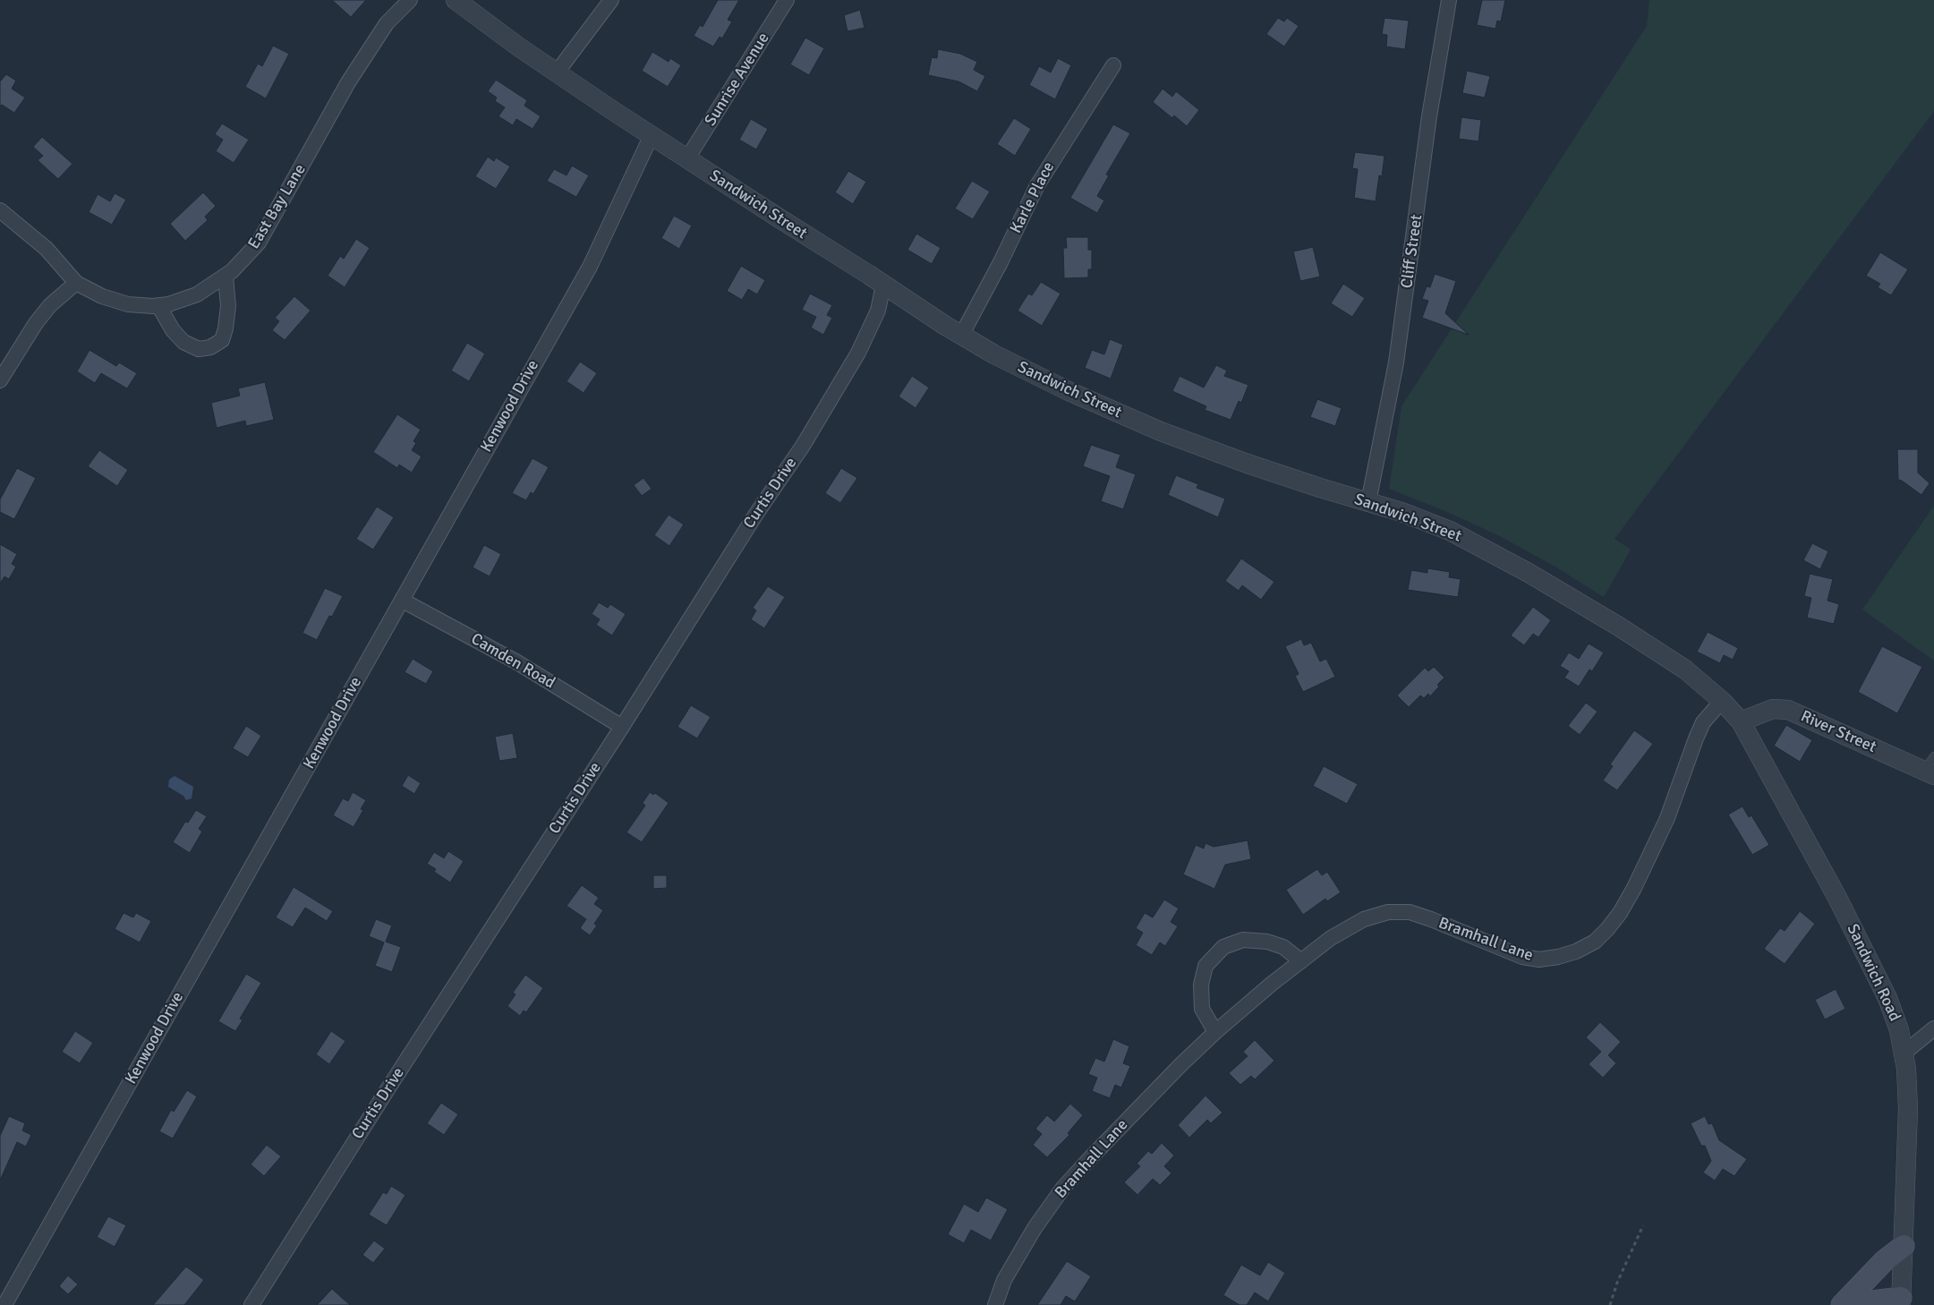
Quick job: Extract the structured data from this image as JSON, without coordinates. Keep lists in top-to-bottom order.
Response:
{
  "streets": {
    "street": [
      "Sunrise Avenue",
      "Karle Place",
      "Sandwich Street",
      "East Bay Lane",
      "Cliff Street",
      "Kenwood Drive",
      "Curtis Drive",
      "Camden Road",
      "River Street",
      "Bramhall Lane",
      "Sandwich Road"
    ]
  },
  "crossings": [
    ["Sunrise Avenue", "Sandwich Street"],
    ["Karle Place", "Sandwich Street"],
    ["Sandwich Street", "Cliff Street"],
    ["Sandwich Street", "Kenwood Drive"],
    ["Sandwich Street", "Curtis Drive"],
    ["Sandwich Street", "Bramhall Lane"],
    ["Sandwich Street", "Sandwich Road"],
    ["Kenwood Drive", "Camden Road"],
    ["Curtis Drive", "Camden Road"],
    ["River Street", "Sandwich Road"],
    ["Bramhall Lane", "Sandwich Road"]
  ]
}
